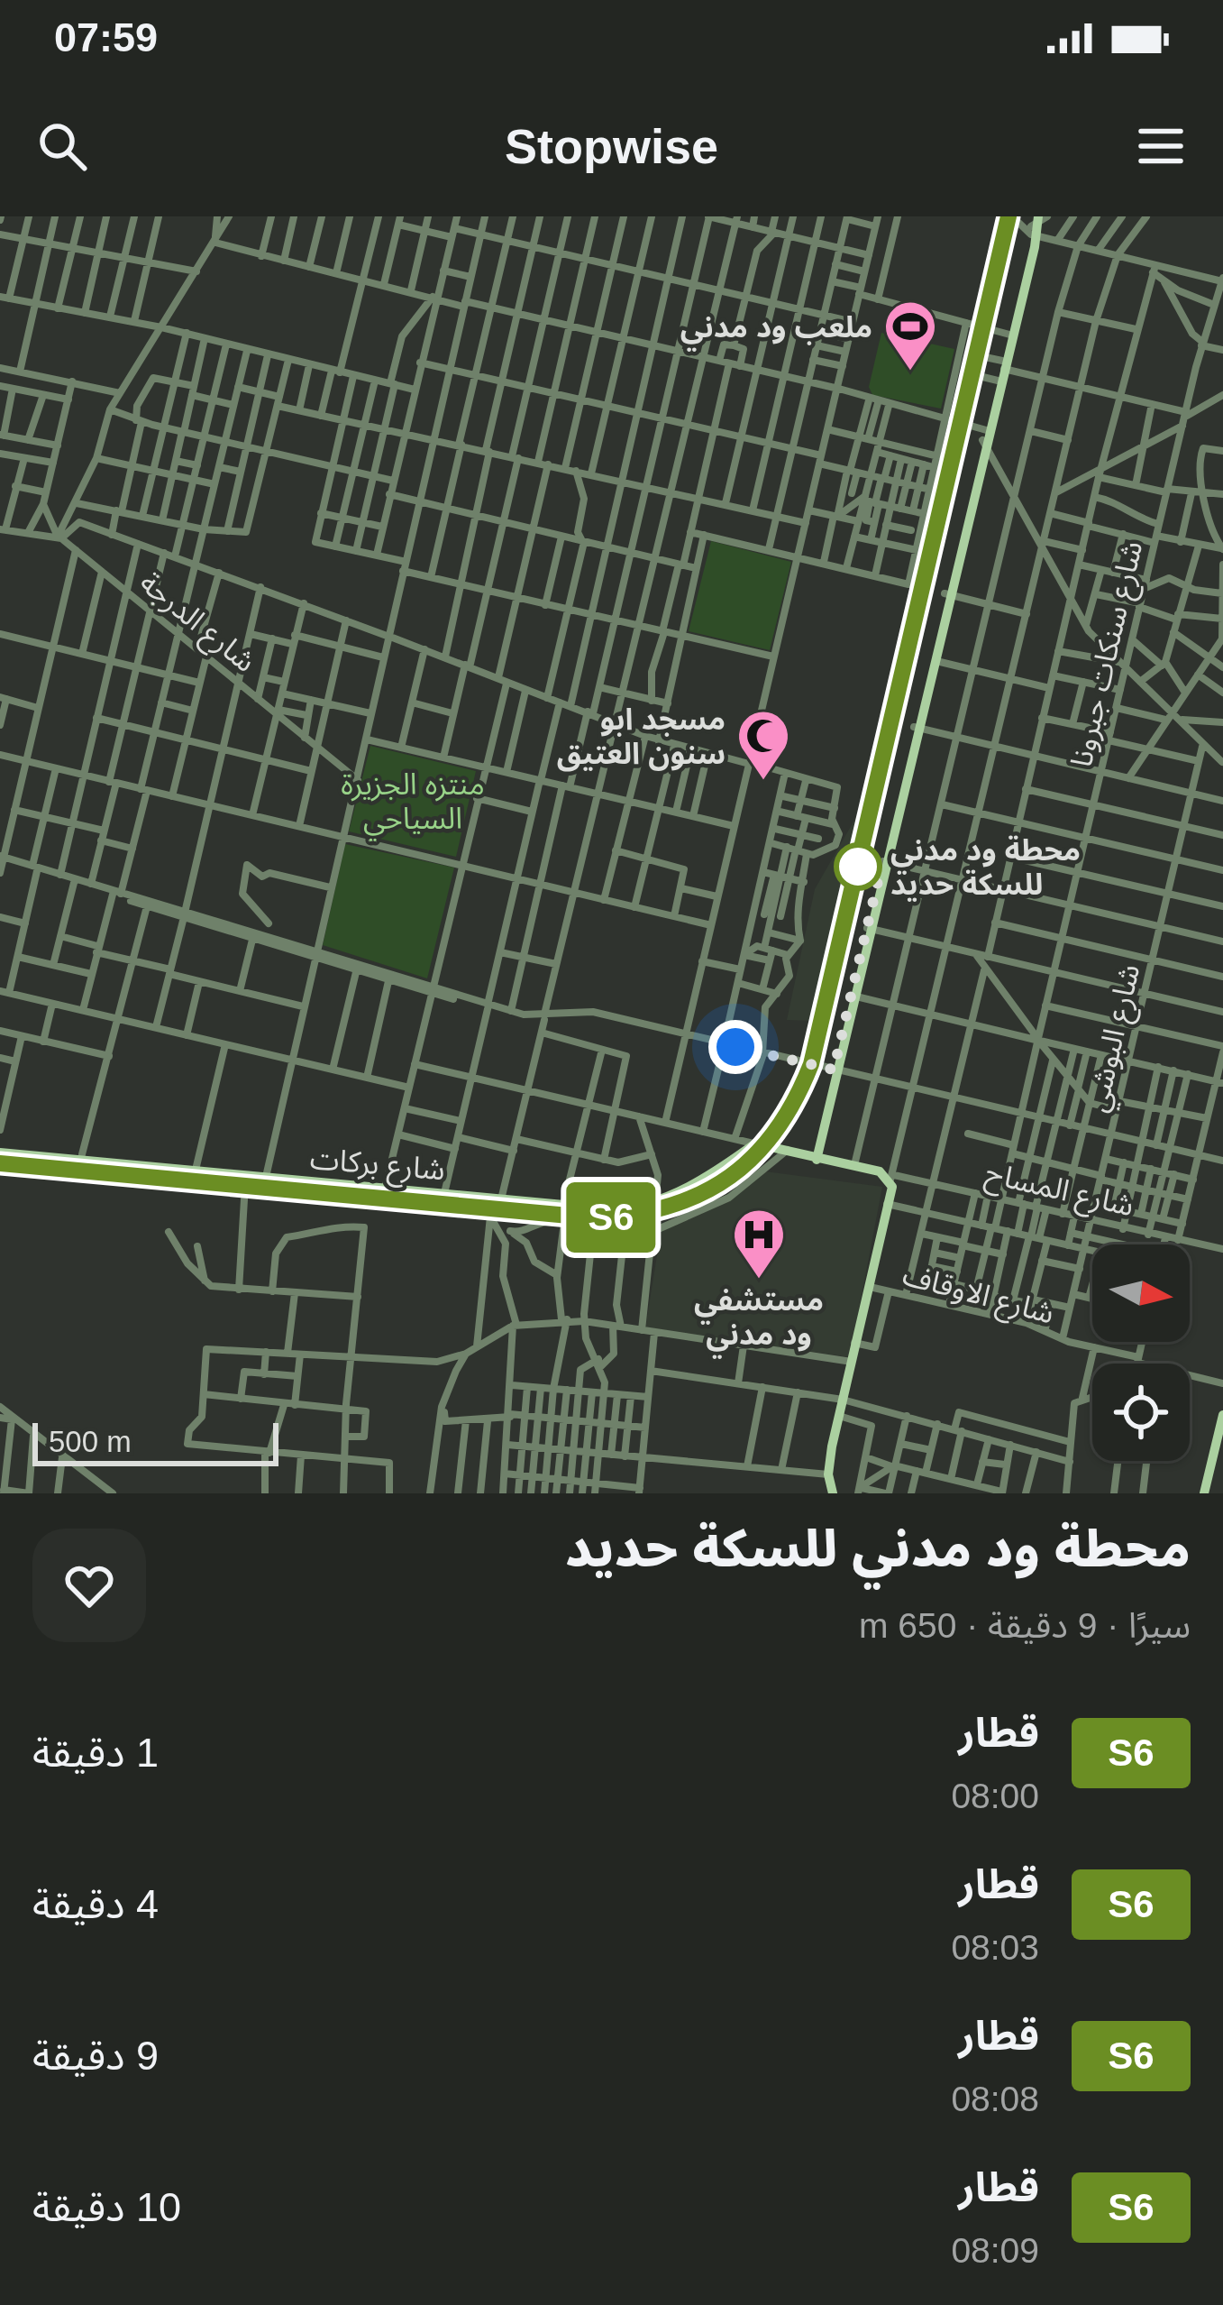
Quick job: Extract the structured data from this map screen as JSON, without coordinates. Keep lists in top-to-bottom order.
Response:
{
  "streets": {
    "main road": ["شارع بركات", "شارع المساح"],
    "street": [
      "شارع الدرجة",
      "شارع سنكات جبرونا",
      "شارع البوشي",
      "شارع الاوقاف"
    ]
  },
  "crossings": [
    ["شارع سنكات جبرونا", "شارع المساح"],
    ["شارع البوشي", "شارع المساح"],
    ["شارع البوشي", "شارع الاوقاف"]
  ],
  "parks": ["منتزه الجزيرة السياحي"],
  "places": {
    "sports": ["ملعب ود مدني"],
    "mosque": ["مسجد ابو سنون العتيق"],
    "other": ["محطة ود مدني للسكة حديد"],
    "hospital": ["مستشفي ود مدني"]
  },
  "scale_bar": "500 m",
  "north": "right",
  "page": {
    "status": "07:59",
    "header": "Stopwise",
    "on_map": "S6",
    "scale": "500 m",
    "heading": ["محطة ود مدني للسكة حديد", "سيرًا · 9 دقيقة · 650 m"],
    "list": [
      {
        "mark": "S6",
        "name": "قطار",
        "note": "08:00",
        "value": "1 دقيقة"
      },
      {
        "mark": "S6",
        "name": "قطار",
        "note": "08:03",
        "value": "4 دقيقة"
      },
      {
        "mark": "S6",
        "name": "قطار",
        "note": "08:08",
        "value": "9 دقيقة"
      },
      {
        "mark": "S6",
        "name": "قطار",
        "note": "08:09",
        "value": "10 دقيقة"
      }
    ]
  }
}
